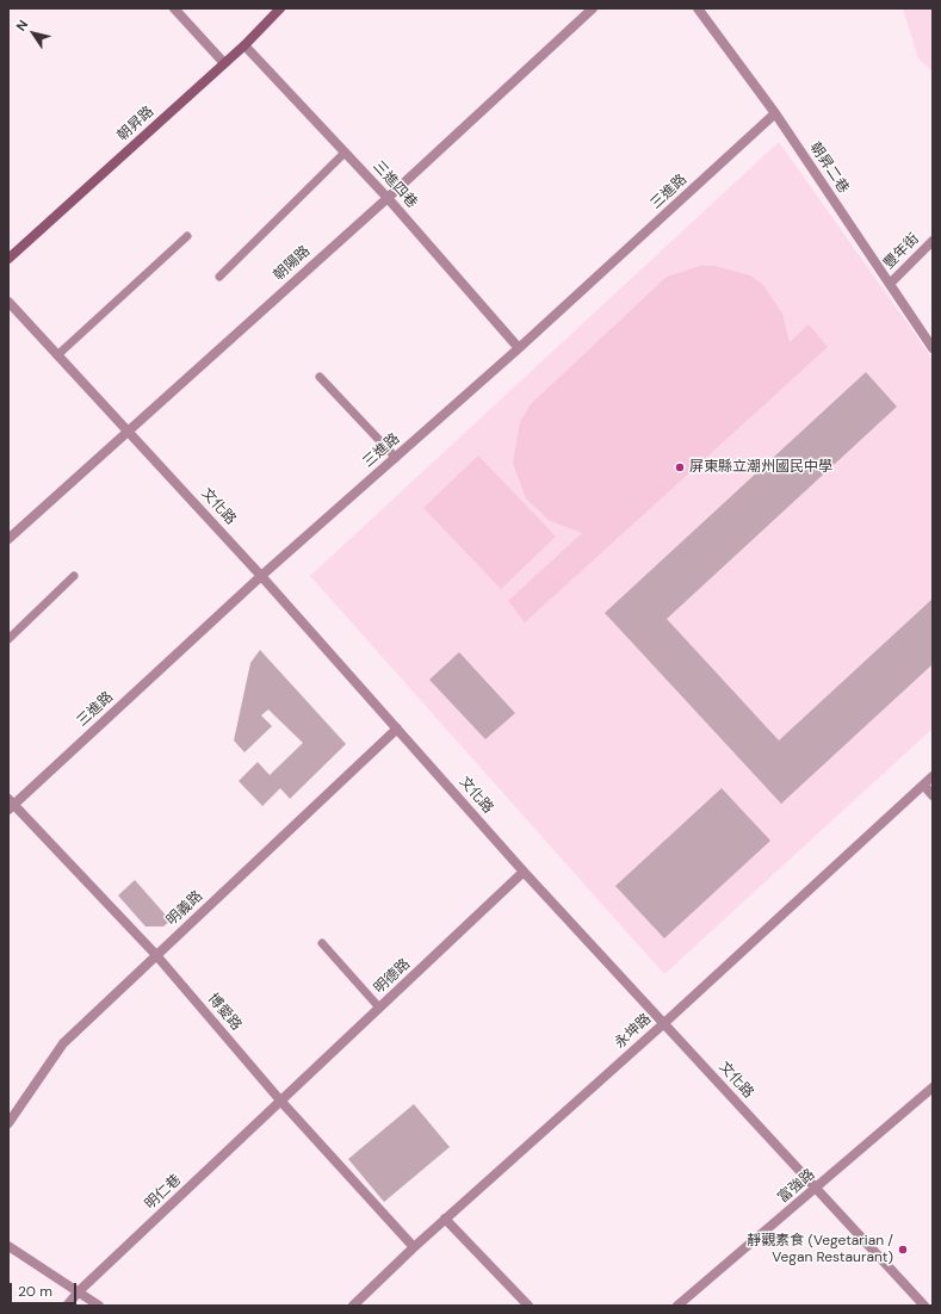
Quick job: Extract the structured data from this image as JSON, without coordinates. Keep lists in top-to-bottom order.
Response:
{
  "streets": {
    "main road": ["朝昇路"],
    "street": [
      "朝昇二巷",
      "三進四巷",
      "三進路",
      "豐年街",
      "朝陽路",
      "文化路",
      "明義路",
      "明德路",
      "博愛路",
      "永坤路",
      "富強路",
      "明仁巷"
    ]
  },
  "crossings": [
    ["朝昇路", "三進四巷"],
    ["朝昇二巷", "三進路"],
    ["朝昇二巷", "豐年街"],
    ["三進四巷", "三進路"],
    ["三進四巷", "朝陽路"],
    ["三進路", "文化路"],
    ["三進路", "博愛路"],
    ["朝陽路", "文化路"],
    ["文化路", "明義路"],
    ["文化路", "明德路"],
    ["文化路", "永坤路"],
    ["文化路", "富強路"],
    ["明義路", "博愛路"],
    ["明德路", "博愛路"],
    ["明德路", "明仁巷"],
    ["博愛路", "永坤路"],
    ["博愛路", "明仁巷"]
  ],
  "places": ["屏東縣立潮州國民中學", "靜觀素食 (Vegetarian / Vegan Restaurant)"],
  "scale_bar": "20 m",
  "north": "top left"
}
